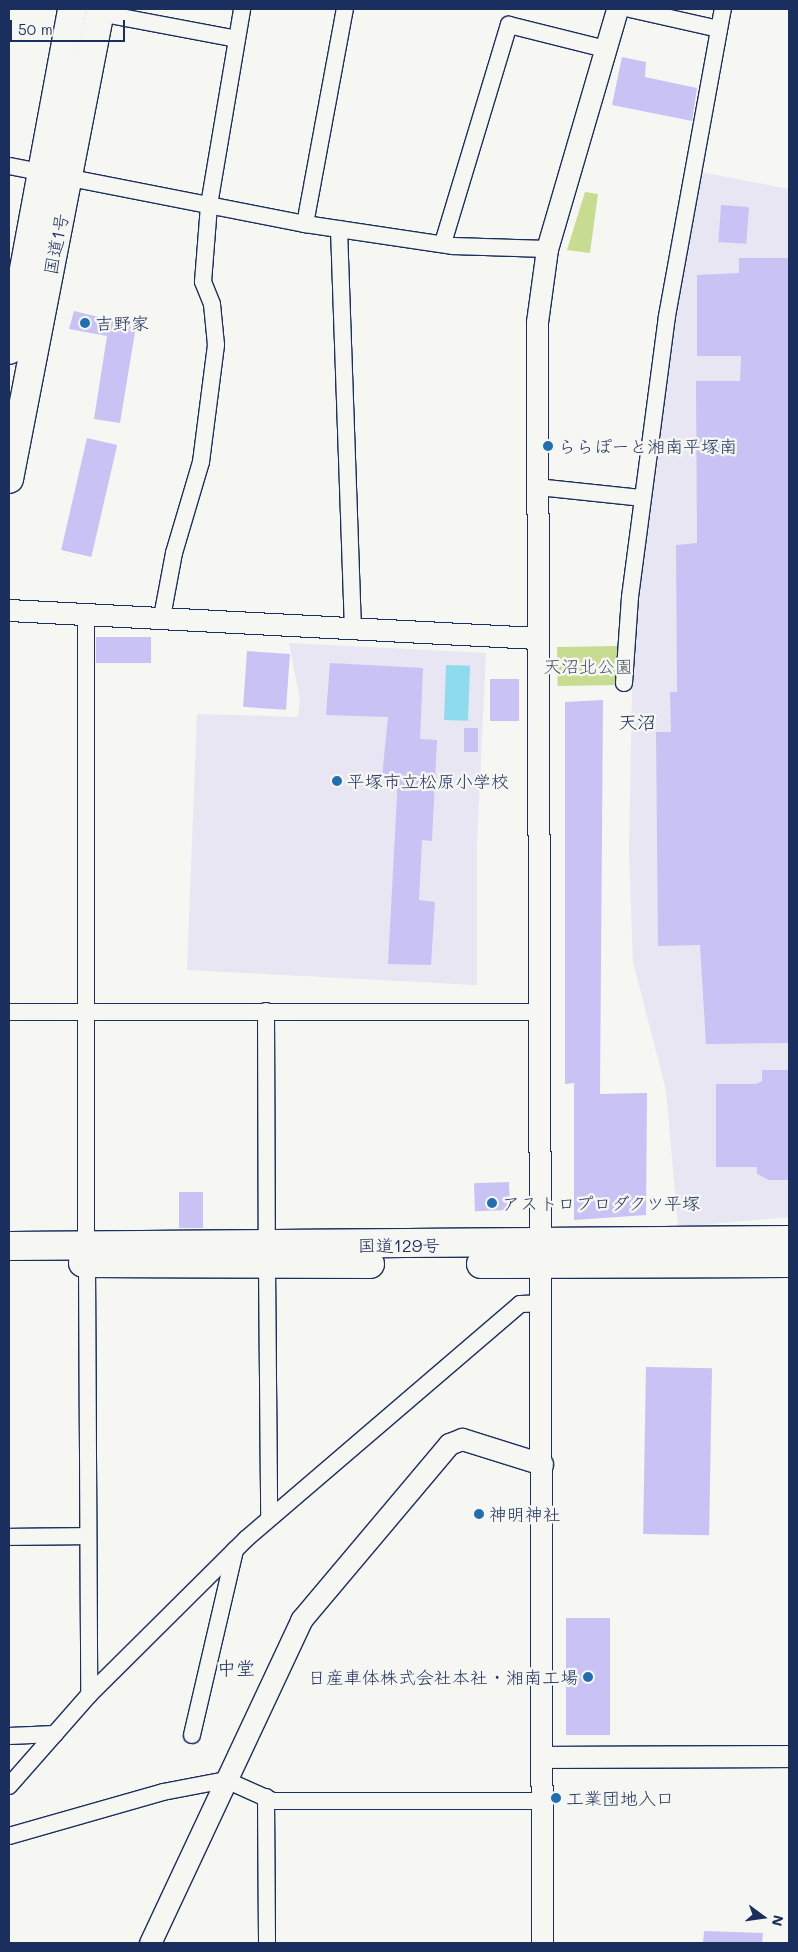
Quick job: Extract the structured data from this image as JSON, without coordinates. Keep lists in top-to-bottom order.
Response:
{
  "streets": {
    "highway": ["国道1号", "国道129号"]
  },
  "districts": ["天沼", "中堂"],
  "parks": ["天沼北公園"],
  "places": [
    "吉野家",
    "ららぽーと湘南平塚南",
    "平塚市立松原小学校",
    "アストロプロダクツ平塚",
    "神明神社",
    "日産車体株式会社本社・湘南工場",
    "工業団地入口"
  ],
  "scale_bar": "50 m",
  "north": "right"
}
